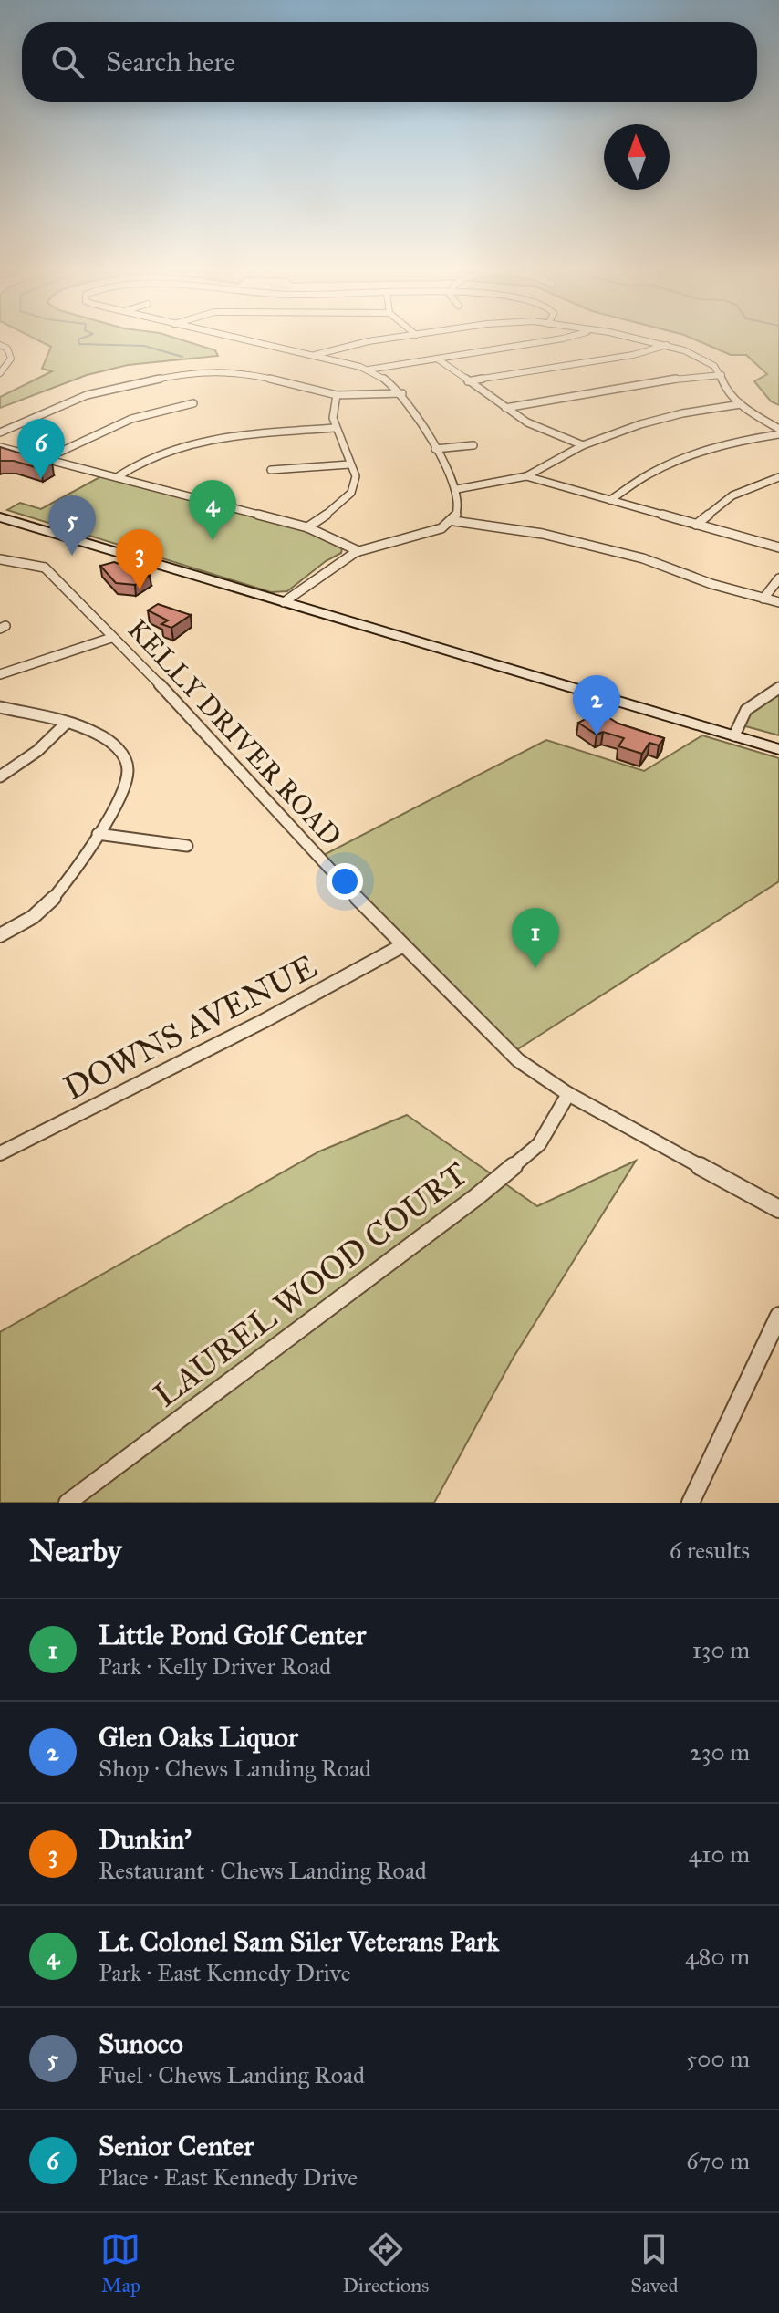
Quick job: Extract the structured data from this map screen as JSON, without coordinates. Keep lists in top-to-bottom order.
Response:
{
  "streets": {
    "street": ["KELLY DRIVER ROAD", "DOWNS AVENUE", "LAUREL WOOD COURT"]
  },
  "crossings": [
    ["KELLY DRIVER ROAD", "DOWNS AVENUE"],
    ["KELLY DRIVER ROAD", "LAUREL WOOD COURT"]
  ],
  "north": "top",
  "page": {
    "search": "Search here",
    "pins": [
      "6",
      "4",
      "5",
      "3",
      "2",
      "1"
    ],
    "heading": ["Nearby", "6 results"],
    "list": [
      {
        "mark": "1",
        "name": "Little Pond Golf Center",
        "note": "Park · Kelly Driver Road",
        "value": "130 m"
      },
      {
        "mark": "2",
        "name": "Glen Oaks Liquor",
        "note": "Shop · Chews Landing Road",
        "value": "230 m"
      },
      {
        "mark": "3",
        "name": "Dunkin'",
        "note": "Restaurant · Chews Landing Road",
        "value": "410 m"
      },
      {
        "mark": "4",
        "name": "Lt. Colonel Sam Siler Veterans Park",
        "note": "Park · East Kennedy Drive",
        "value": "480 m"
      },
      {
        "mark": "5",
        "name": "Sunoco",
        "note": "Fuel · Chews Landing Road",
        "value": "500 m"
      },
      {
        "mark": "6",
        "name": "Senior Center",
        "note": "Place · East Kennedy Drive",
        "value": "670 m"
      }
    ],
    "nav": ["Map", "Directions", "Saved"]
  }
}
